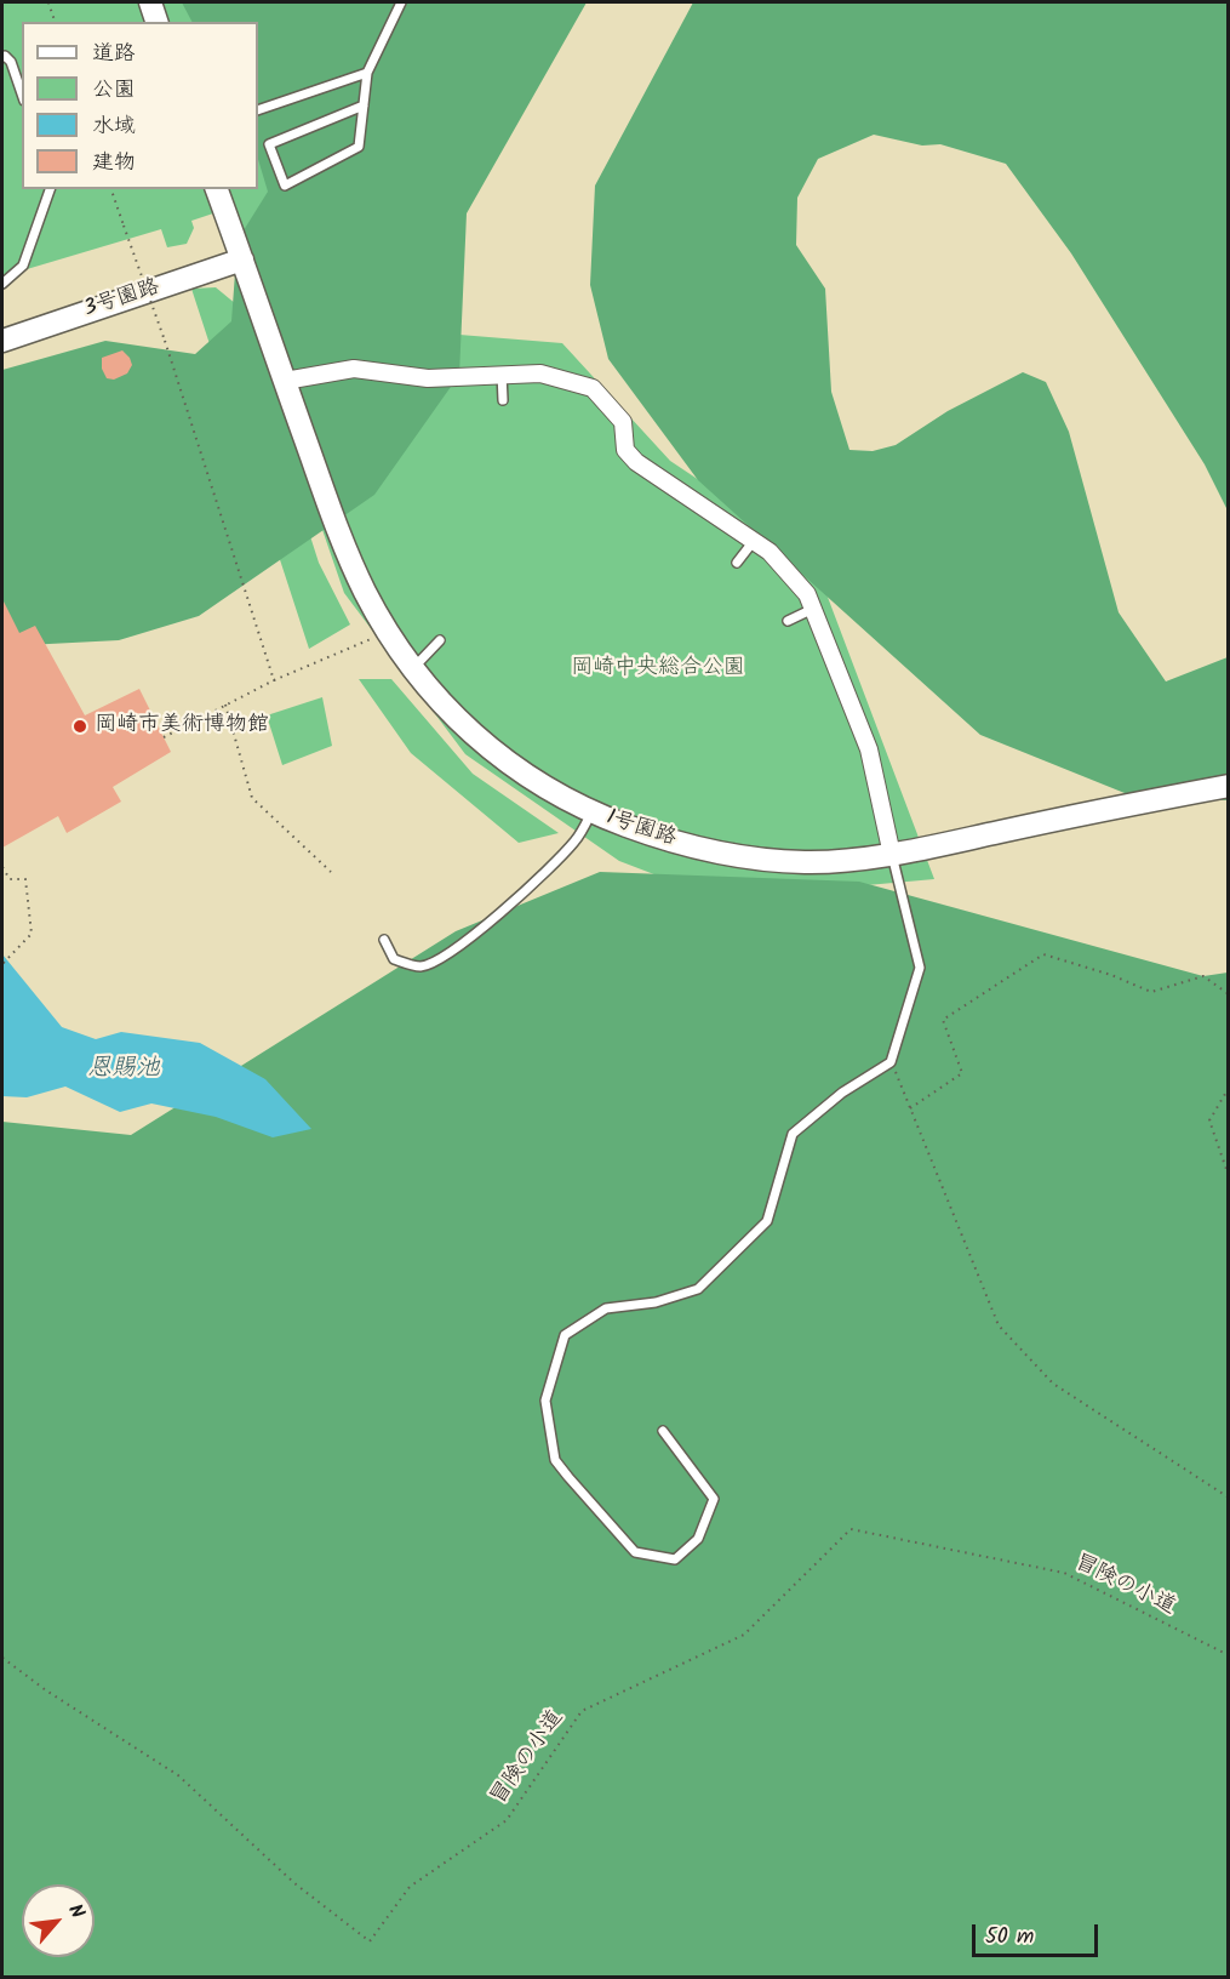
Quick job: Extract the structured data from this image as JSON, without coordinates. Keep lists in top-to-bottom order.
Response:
{
  "streets": {
    "street": ["3号園路", "1号園路"],
    "path": ["冒険の小道"]
  },
  "crossings": [
    ["3号園路", "1号園路"]
  ],
  "water": ["恩賜池"],
  "parks": ["岡崎中央総合公園"],
  "places": ["岡崎市美術博物館"],
  "legend": [
    "道路",
    "公園",
    "水域",
    "建物"
  ],
  "scale_bar": "50 m",
  "north": "top right"
}
